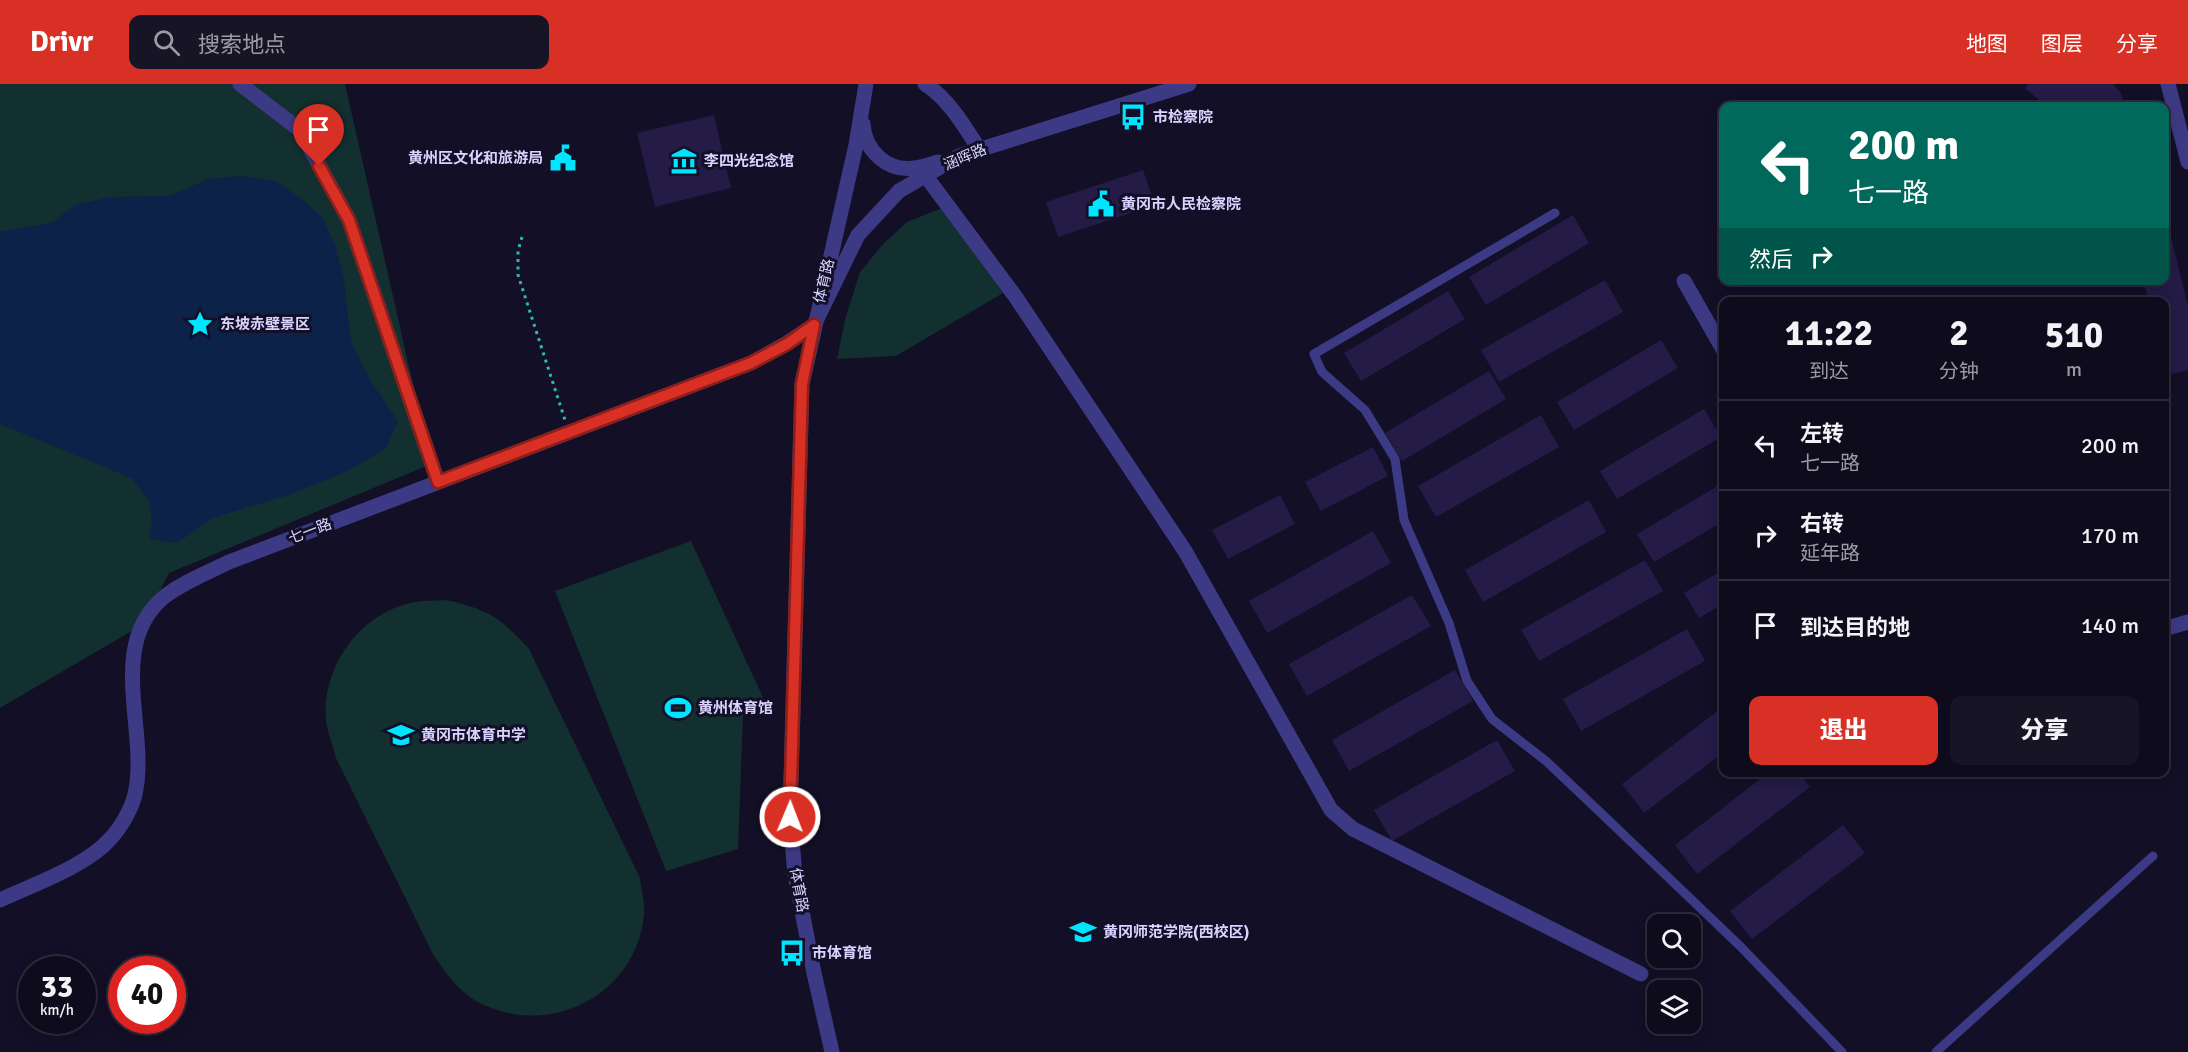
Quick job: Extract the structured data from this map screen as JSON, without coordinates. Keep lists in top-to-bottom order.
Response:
{
  "streets": {
    "street": ["涵晖路", "体育路", "七一路"]
  },
  "crossings": [
    ["涵晖路", "体育路"],
    ["涵晖路", "七一路"],
    ["体育路", "七一路"]
  ],
  "places": {
    "bus stop": ["市检察院", "市体育馆"],
    "public building": ["黄州区文化和旅游局", "黄冈市人民检察院"],
    "museum": ["李四光纪念馆"],
    "place": ["东坡赤壁景区"],
    "sports": ["黄州体育馆"],
    "school or university": ["黄冈市体育中学", "黄冈师范学院(西校区)"]
  },
  "page": {
    "header": "Drivr",
    "search": "搜索地点",
    "nav": ["地图", "图层", "分享"],
    "turn": ["200 m", "七一路"],
    "then": "然后",
    "eta": [
      "11:22",
      "到达",
      "2",
      "分钟",
      "510",
      "m"
    ],
    "list": [
      {
        "name": "左转",
        "note": "七一路",
        "value": "200 m"
      },
      {
        "name": "右转",
        "note": "延年路",
        "value": "170 m"
      },
      {
        "name": "到达目的地",
        "value": "140 m"
      }
    ],
    "buttons": ["退出", "分享"],
    "speed": "33 km/h",
    "limit": "40"
  }
}
